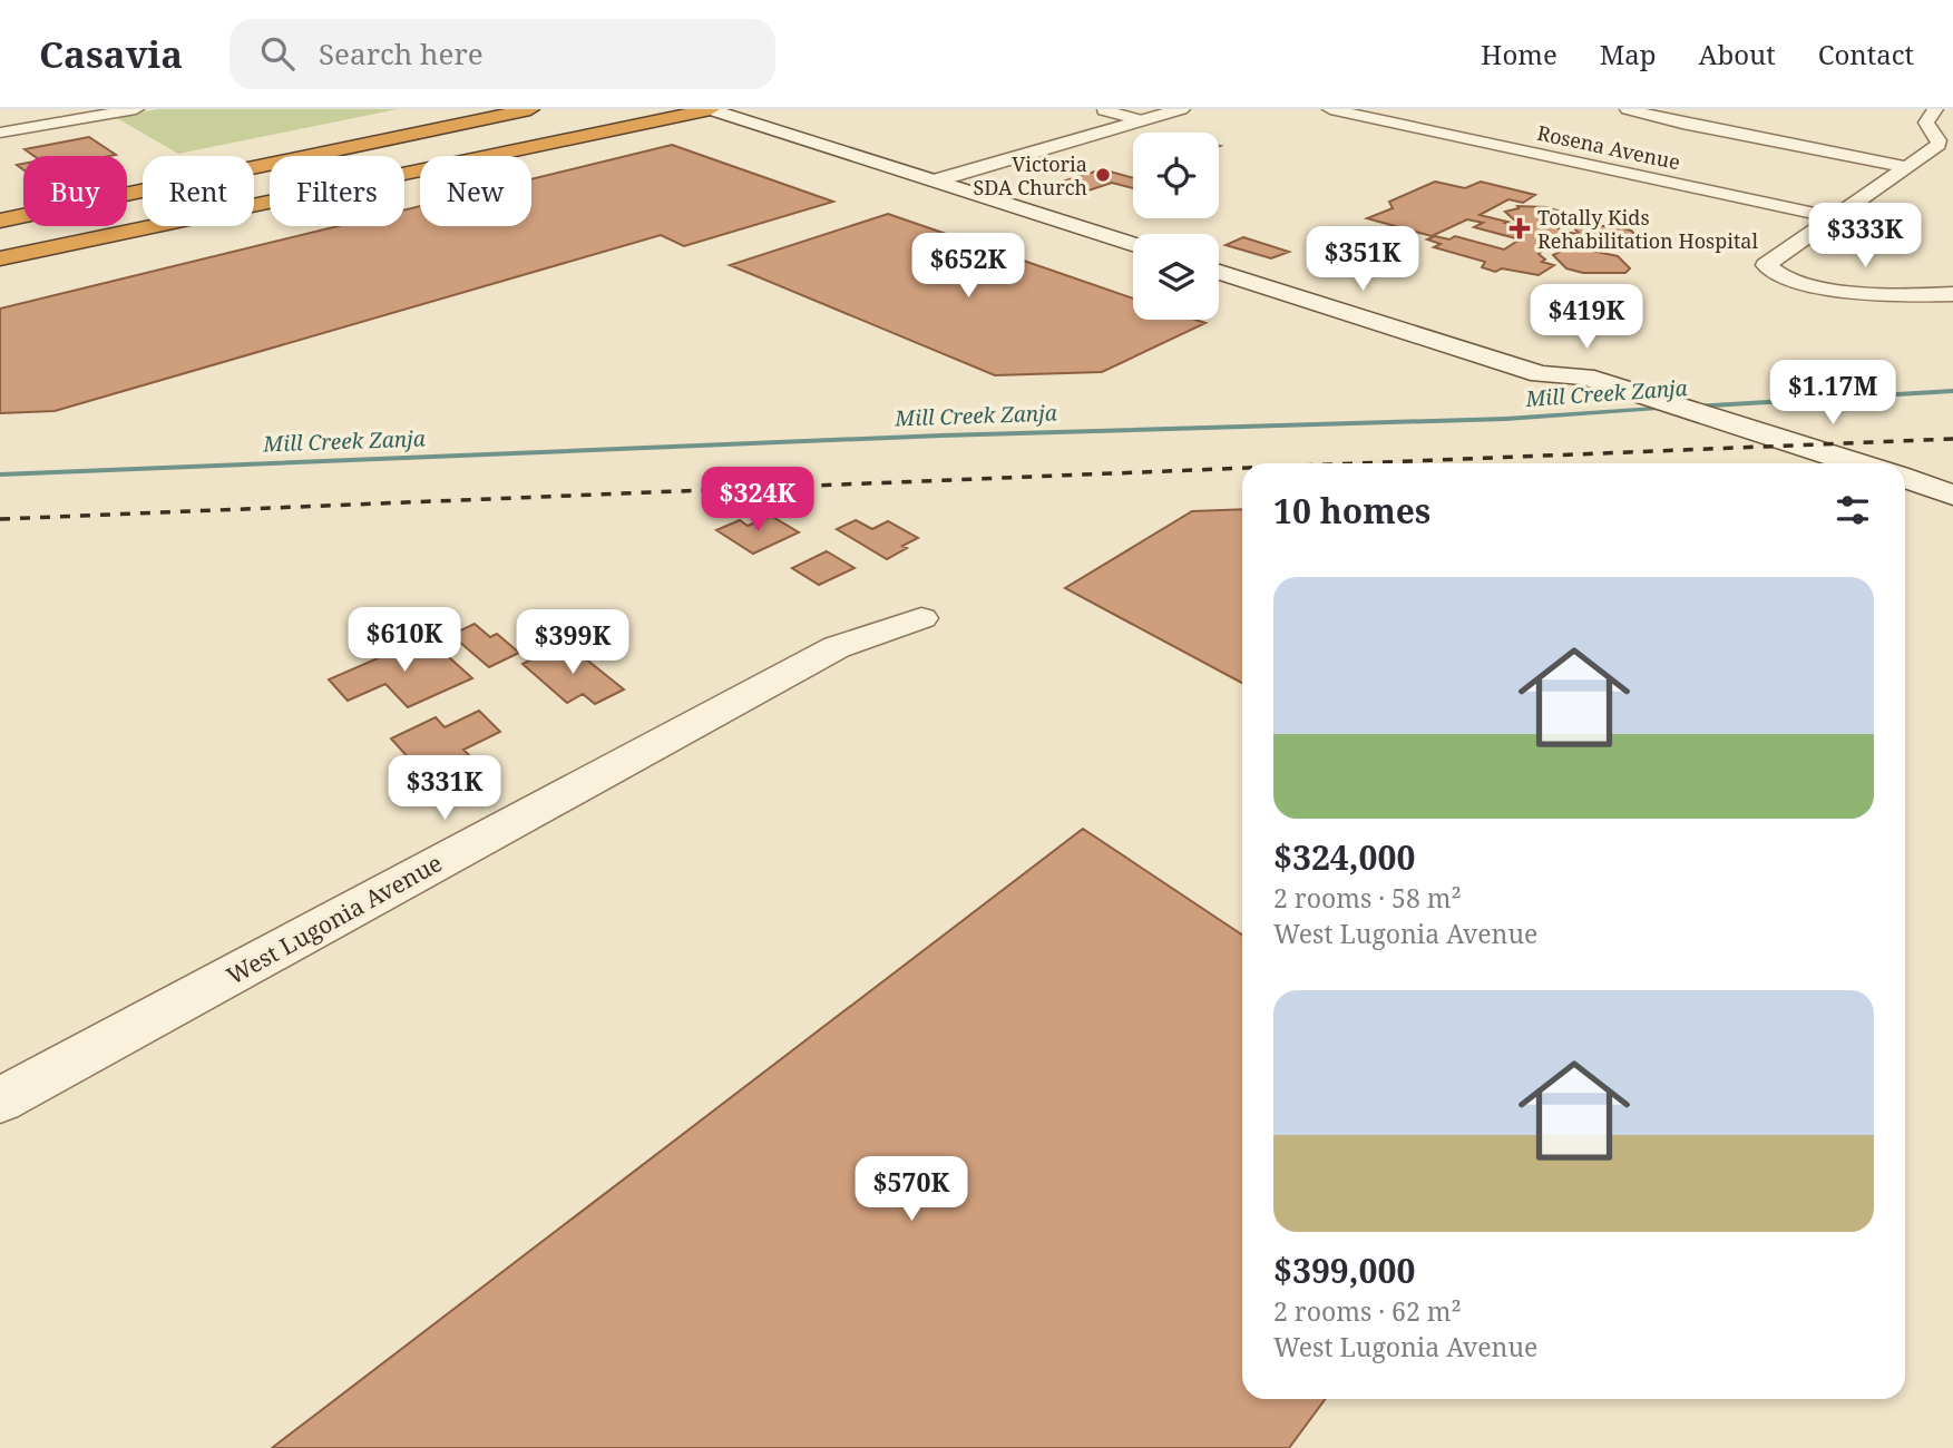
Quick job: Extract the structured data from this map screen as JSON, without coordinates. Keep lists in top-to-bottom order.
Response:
{
  "streets": {
    "street": ["Rosena Avenue", "West Lugonia Avenue"]
  },
  "water": ["Mill Creek Zanja"],
  "places": {
    "other": ["Victoria SDA Church"],
    "health": ["Totally Kids Rehabilitation Hospital"]
  },
  "page": {
    "header": "Casavia",
    "search": "Search here",
    "nav": [
      "Home",
      "Map",
      "About",
      "Contact"
    ],
    "chip": [
      "Buy",
      "Rent",
      "Filters",
      "New"
    ],
    "price": [
      "$333K",
      "$351K",
      "$652K",
      "$419K",
      "$1.17M",
      "$324K",
      "$610K",
      "$399K",
      "$331K",
      "$570K"
    ],
    "heading": "10 homes",
    "list": [
      {
        "name": "$324,000",
        "note": "2 rooms · 58 m² · West Lugonia Avenue"
      },
      {
        "name": "$399,000",
        "note": "2 rooms · 62 m² · West Lugonia Avenue"
      }
    ]
  }
}
